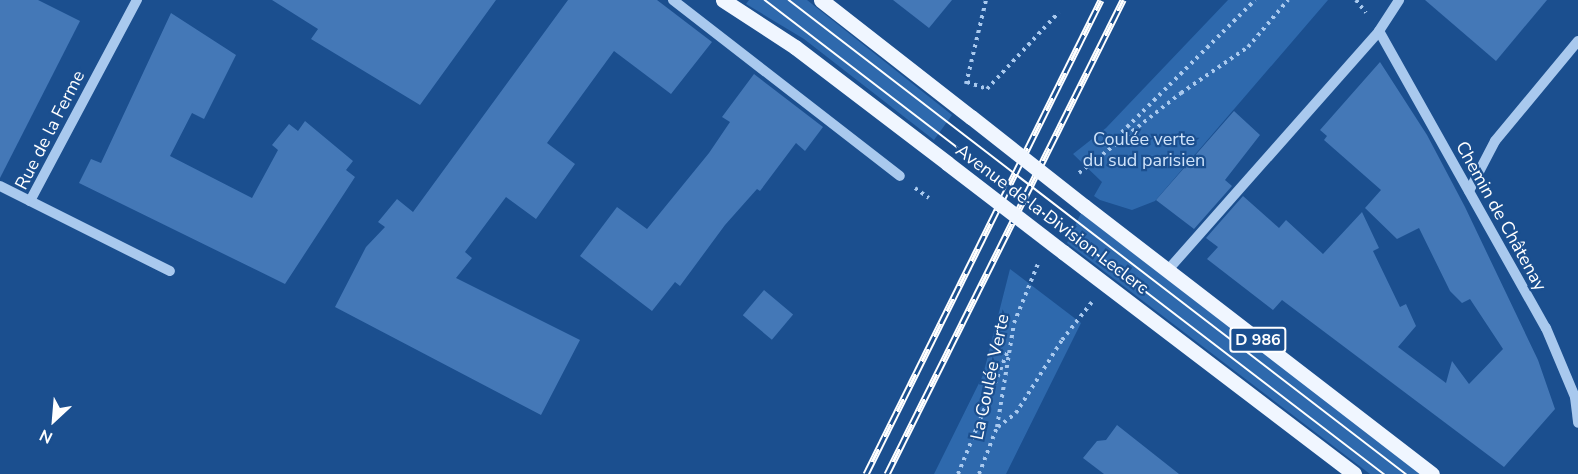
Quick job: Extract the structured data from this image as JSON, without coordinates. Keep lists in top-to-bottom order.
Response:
{
  "streets": {
    "main road": ["Avenue de la Division Leclerc", "D 986"],
    "street": ["Rue de la Ferme", "Chemin de Châtenay"],
    "path": ["La Coulée Verte"]
  },
  "parks": ["Coulée verte du sud parisien"],
  "north": "bottom left"
}
